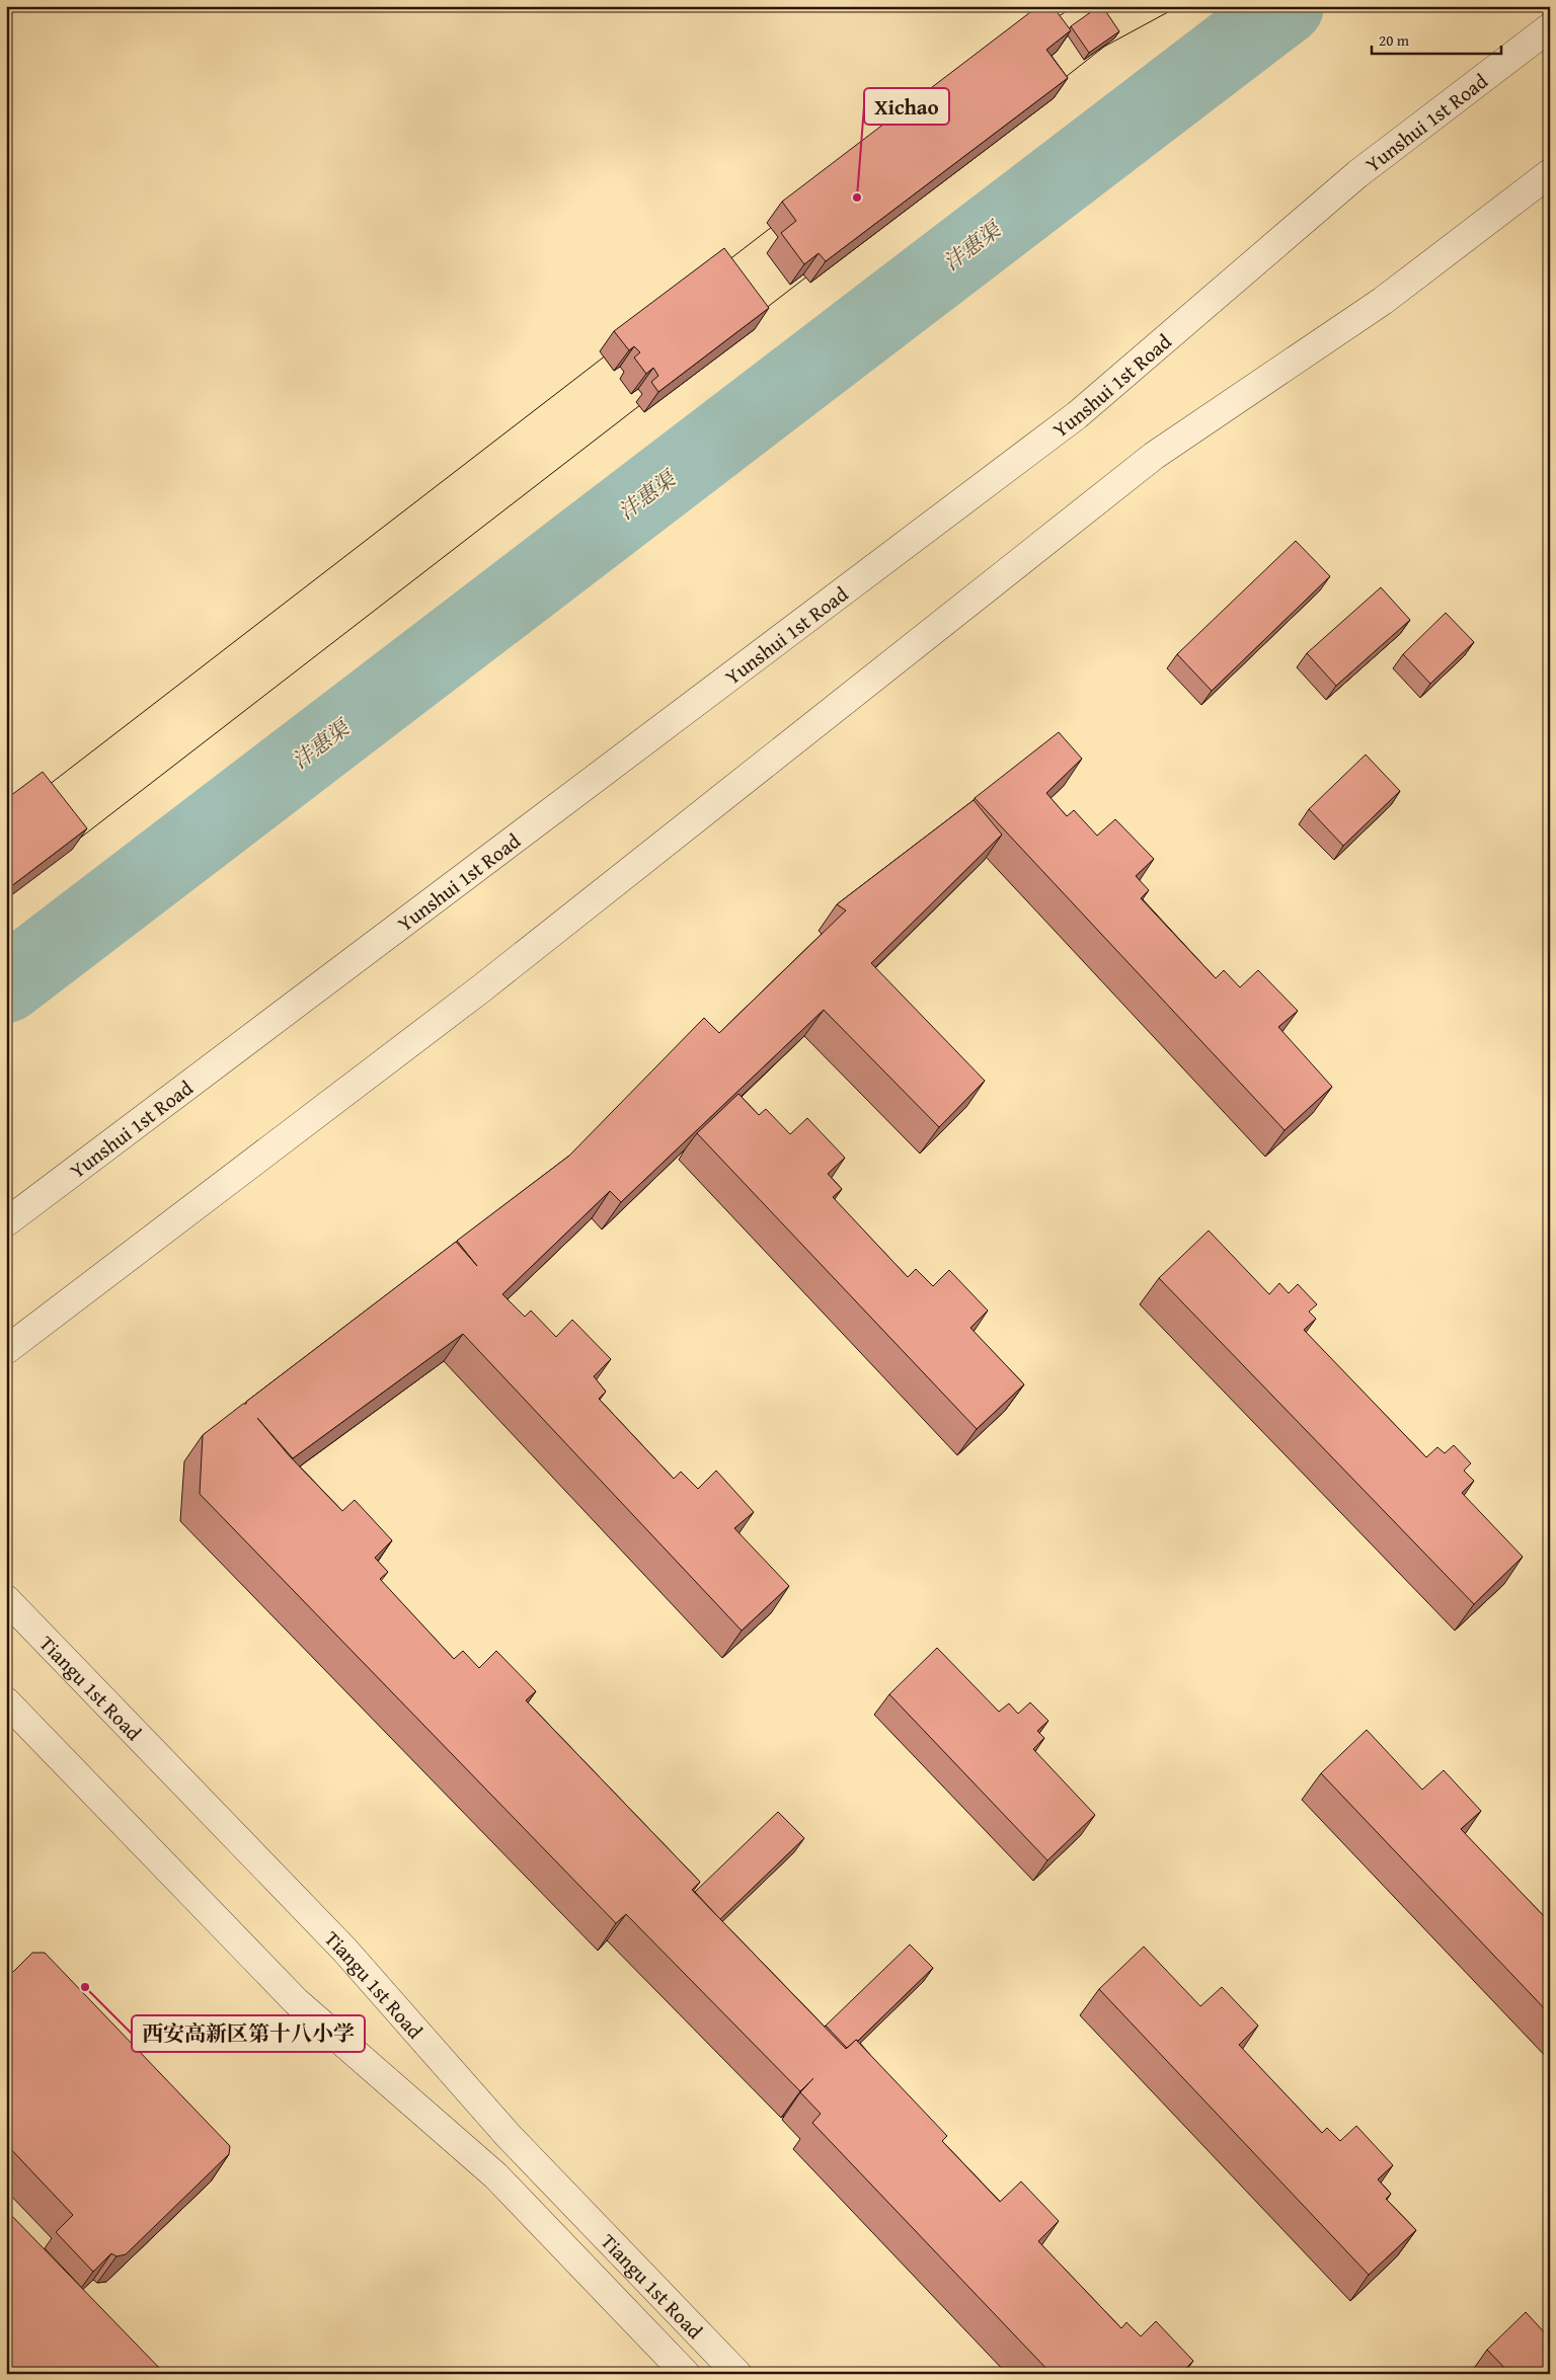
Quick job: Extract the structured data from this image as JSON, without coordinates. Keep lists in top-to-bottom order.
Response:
{
  "streets": {
    "street": ["Yunshui 1st Road", "Tiangu 1st Road"]
  },
  "water": ["沣惠渠"],
  "places": ["Xichao", "西安高新区第十八小学"],
  "scale_bar": "20 m"
}
